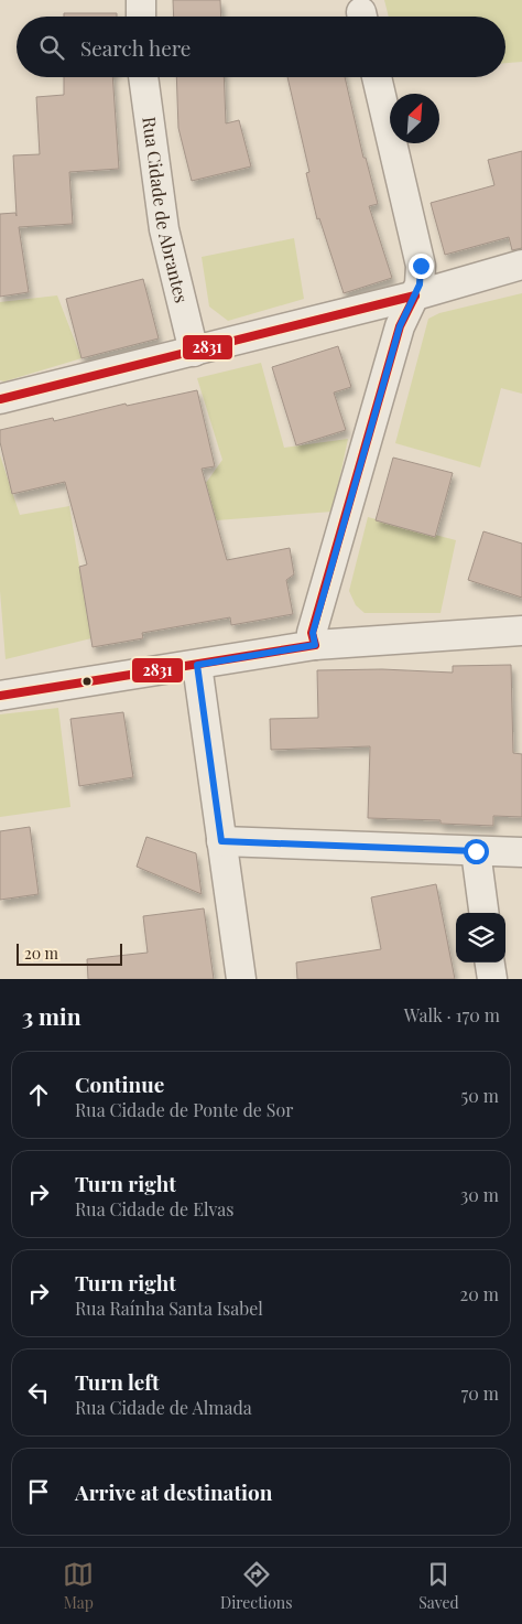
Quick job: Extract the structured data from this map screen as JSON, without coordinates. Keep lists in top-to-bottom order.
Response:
{
  "streets": {
    "street": ["Rua Cidade de Abrantes"]
  },
  "lines": ["transit line 2831"],
  "scale_bar": "20 m",
  "north": "top right",
  "page": {
    "search": "Search here",
    "scale": "20 m",
    "heading": ["3 min", "Walk · 170 m"],
    "list": [
      ["Continue", "Rua Cidade de Ponte de Sor", "50 m"],
      ["Turn right", "Rua Cidade de Elvas", "30 m"],
      ["Turn right", "Rua Raínha Santa Isabel", "20 m"],
      ["Turn left", "Rua Cidade de Almada", "70 m"],
      "Arrive at destination"
    ],
    "nav": ["Map", "Directions", "Saved"]
  }
}
